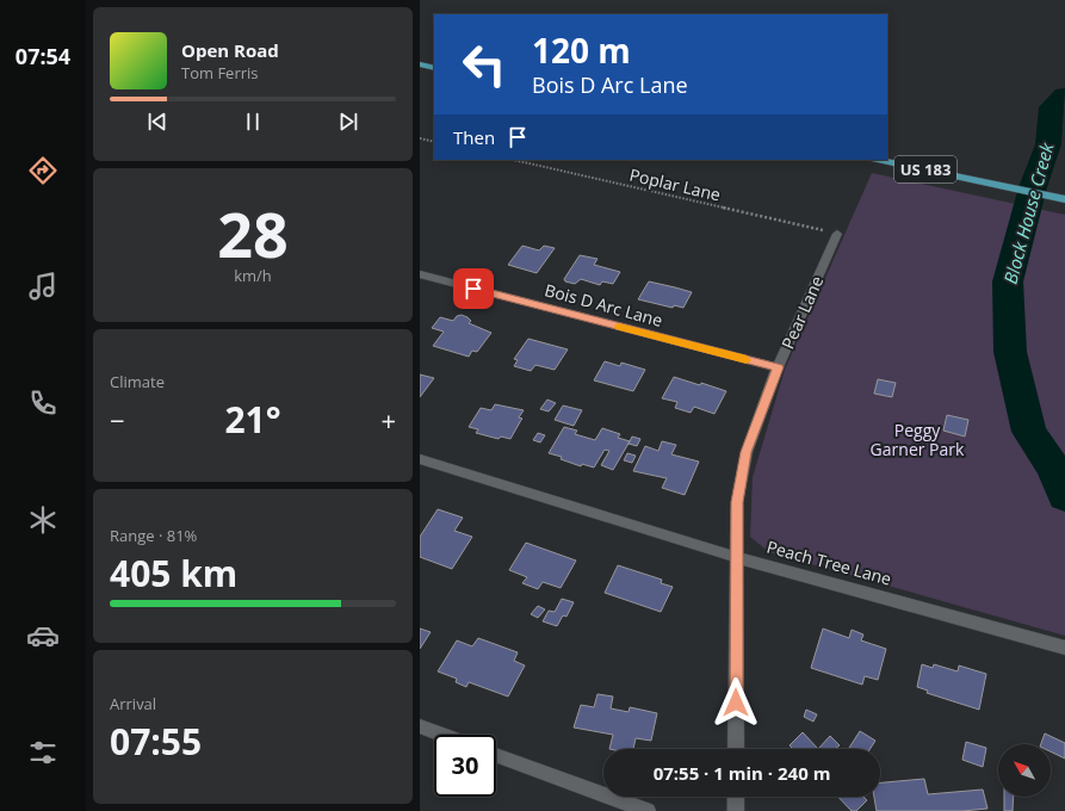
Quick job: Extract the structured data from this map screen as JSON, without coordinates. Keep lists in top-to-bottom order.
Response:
{
  "streets": {
    "main road": ["US 183"],
    "street": ["Bois D Arc Lane", "Pear Lane", "Peach Tree Lane"],
    "path": ["Poplar Lane"]
  },
  "crossings": [
    ["Poplar Lane", "Pear Lane"],
    ["Bois D Arc Lane", "Pear Lane"],
    ["Pear Lane", "Peach Tree Lane"]
  ],
  "water": ["Block House Creek"],
  "parks": ["Peggy Garner Park"],
  "north": "top left",
  "page": {
    "tabs": "07:54",
    "turn": ["120 m", "Bois D Arc Lane"],
    "song": ["Open Road", "Tom Ferris"],
    "then": "Then",
    "tile": [
      ["28", "km/h"],
      "Climate",
      ["Range · 81%", "405 km"],
      ["Arrival", "07:55"]
    ],
    "heat": ["−", "21°", "+"],
    "limit": "30",
    "trip": "07:55 · 1 min · 240 m"
  }
}
